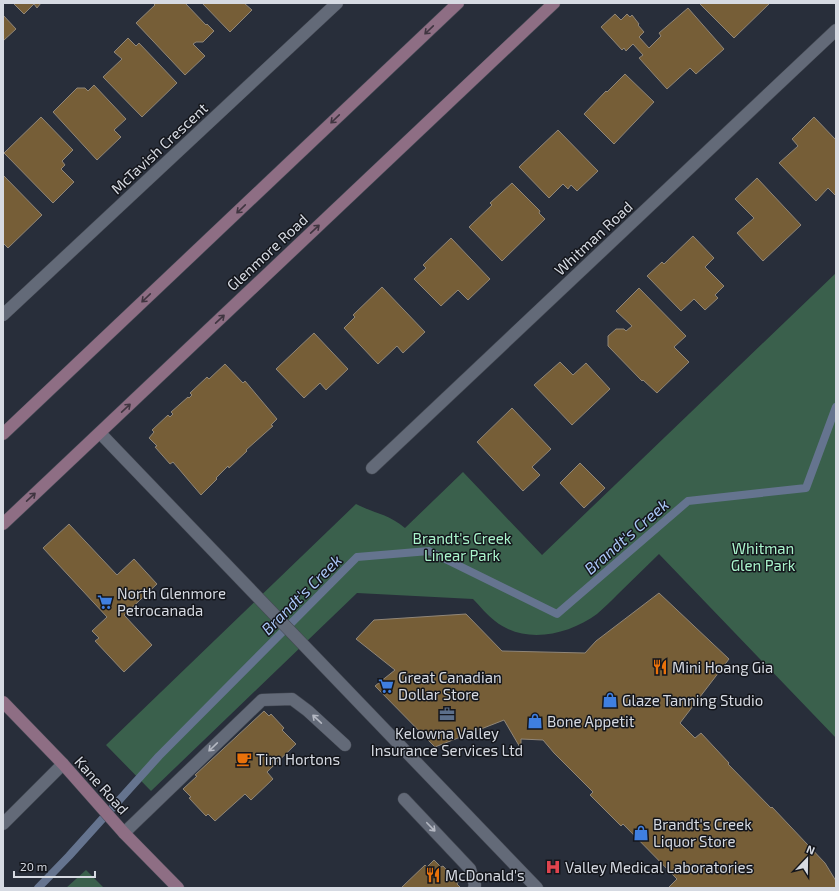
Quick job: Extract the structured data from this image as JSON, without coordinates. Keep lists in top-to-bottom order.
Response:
{
  "streets": {
    "main road": ["Glenmore Road", "Kane Road"],
    "street": ["McTavish Crescent", "Whitman Road"]
  },
  "water": ["Brandt's Creek"],
  "parks": ["Brandt's Creek Linear Park", "Whitman Glen Park"],
  "places": {
    "supermarket": ["North Glenmore Petrocanada", "Great Canadian Dollar Store"],
    "restaurant": ["Mini Hoang Gia", "McDonald's"],
    "shop": ["Glaze Tanning Studio", "Bone Appetit", "Brandt's Creek Liquor Store"],
    "office": ["Kelowna Valley Insurance Services Ltd"],
    "cafe": ["Tim Hortons"],
    "hospital": ["Valley Medical Laboratories"]
  },
  "scale_bar": "20 m",
  "north": "top"
}
